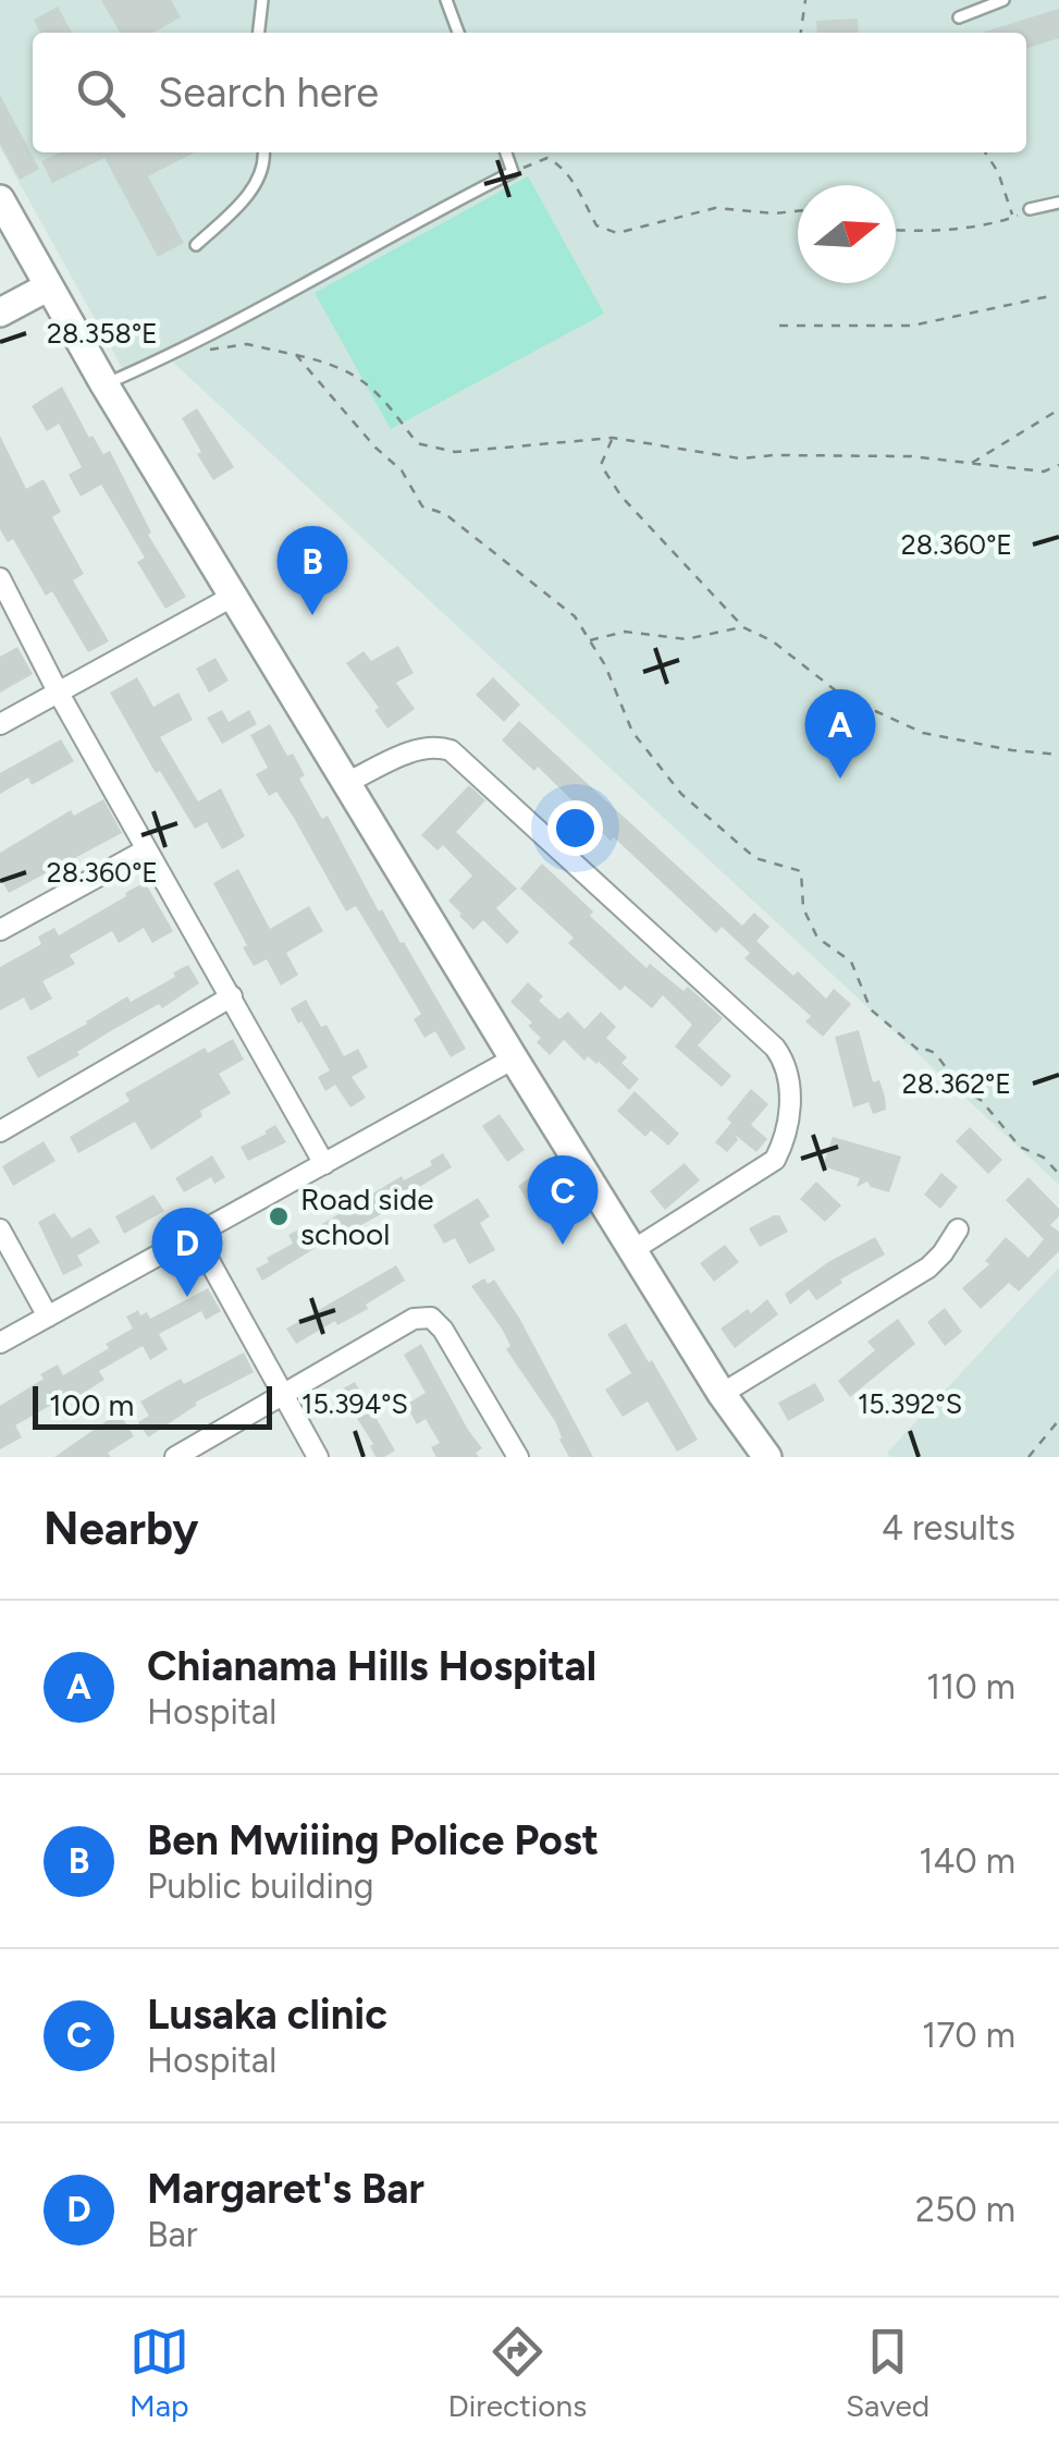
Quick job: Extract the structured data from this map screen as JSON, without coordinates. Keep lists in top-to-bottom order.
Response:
{
  "places": ["Road side school"],
  "scale_bar": "100 m",
  "north": "right",
  "page": {
    "search": "Search here",
    "pins": [
      "B",
      "A",
      "C",
      "D"
    ],
    "scale": "100 m",
    "heading": ["Nearby", "4 results"],
    "list": [
      {
        "mark": "A",
        "name": "Chianama Hills Hospital",
        "note": "Hospital",
        "value": "110 m"
      },
      {
        "mark": "B",
        "name": "Ben Mwiiing Police Post",
        "note": "Public building",
        "value": "140 m"
      },
      {
        "mark": "C",
        "name": "Lusaka clinic",
        "note": "Hospital",
        "value": "170 m"
      },
      {
        "mark": "D",
        "name": "Margaret's Bar",
        "note": "Bar",
        "value": "250 m"
      }
    ],
    "nav": ["Map", "Directions", "Saved"]
  },
  "coordinates": [
    "28.358°E",
    "28.360°E",
    "28.362°E",
    "15.394°S",
    "15.392°S"
  ]
}
